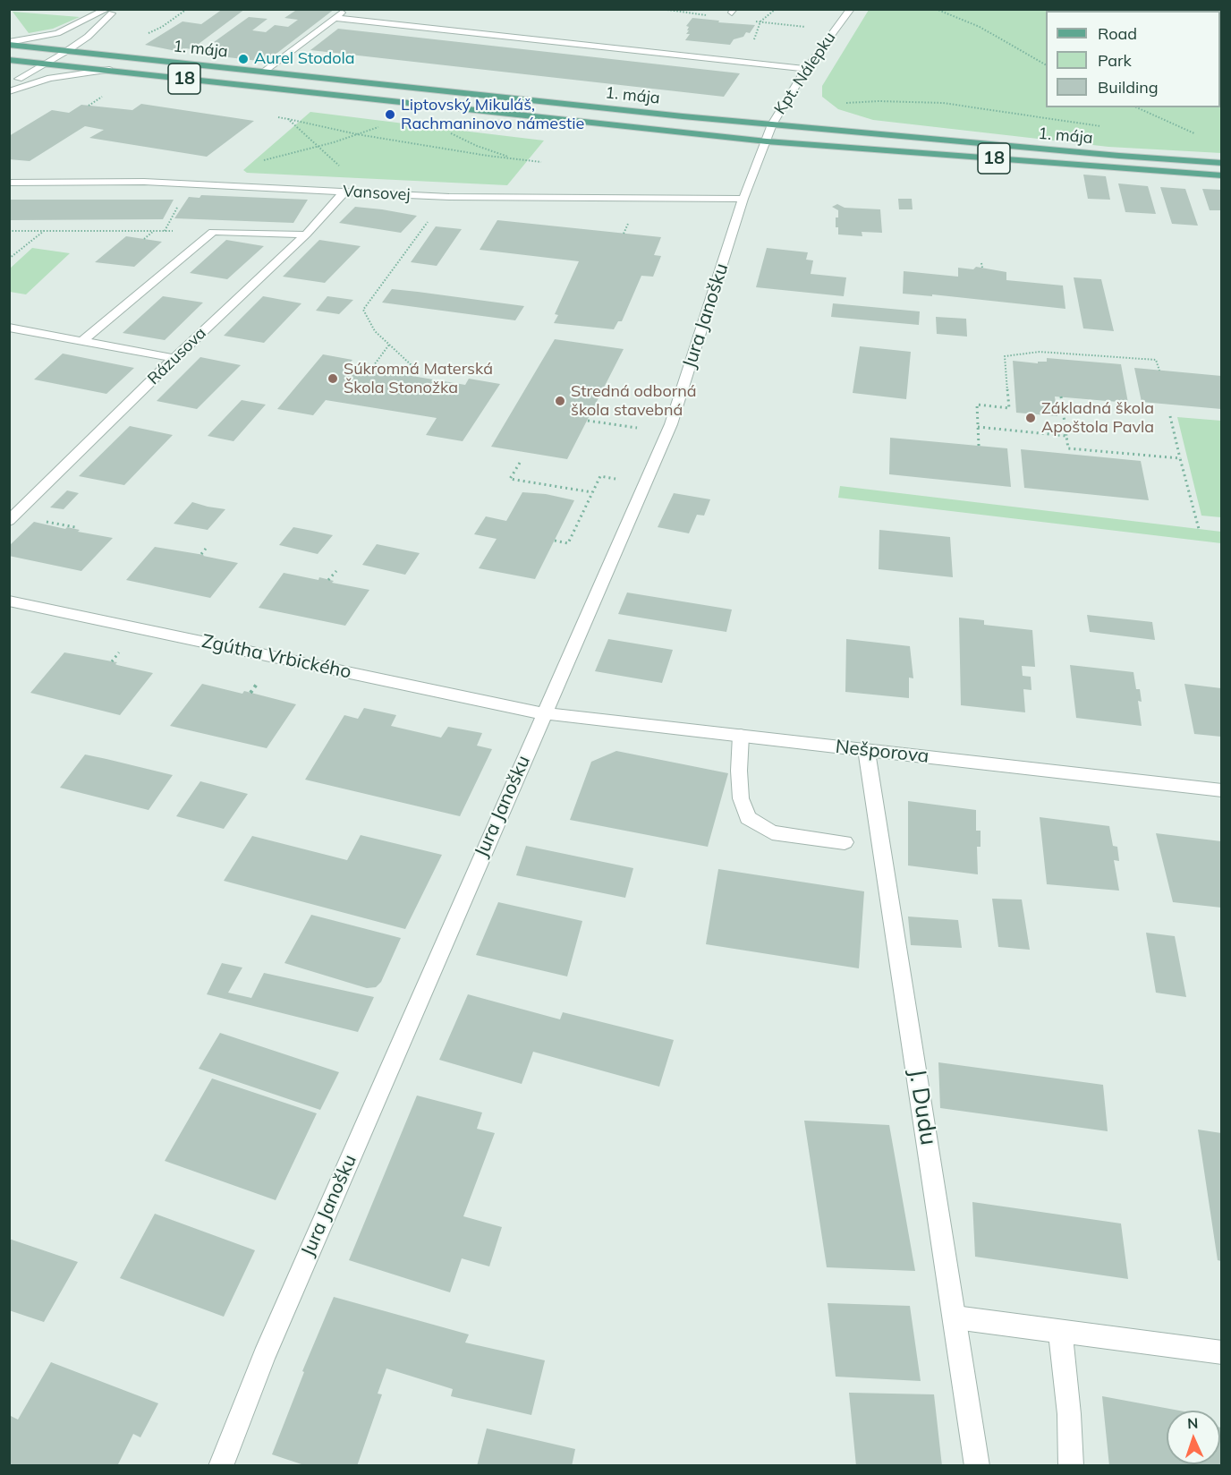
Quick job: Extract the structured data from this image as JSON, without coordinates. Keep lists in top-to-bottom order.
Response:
{
  "streets": {
    "main road": ["1. mája", "18"],
    "street": [
      "Kpt. Nálepku",
      "Vansovej",
      "Jura Janošku",
      "Rázusova",
      "Zgútha Vrbického",
      "Nešporova",
      "J. Dudu"
    ]
  },
  "crossings": [
    ["1. mája", "Kpt. Nálepku"],
    ["1. mája", "Jura Janošku"],
    ["Kpt. Nálepku", "Jura Janošku"],
    ["Vansovej", "Jura Janošku"],
    ["Vansovej", "Rázusova"],
    ["Jura Janošku", "Zgútha Vrbického"],
    ["Jura Janošku", "Nešporova"],
    ["Zgútha Vrbického", "Nešporova"],
    ["Nešporova", "J. Dudu"]
  ],
  "places": [
    "Aurel Stodola",
    "Liptovský Mikuláš, Rachmaninovo námestie",
    "Súkromná Materská Škola Stonožka",
    "Stredná odborná škola stavebná",
    "Základná škola Apoštola Pavla"
  ],
  "legend": ["Road", "Park", "Building"],
  "north": "top"
}
